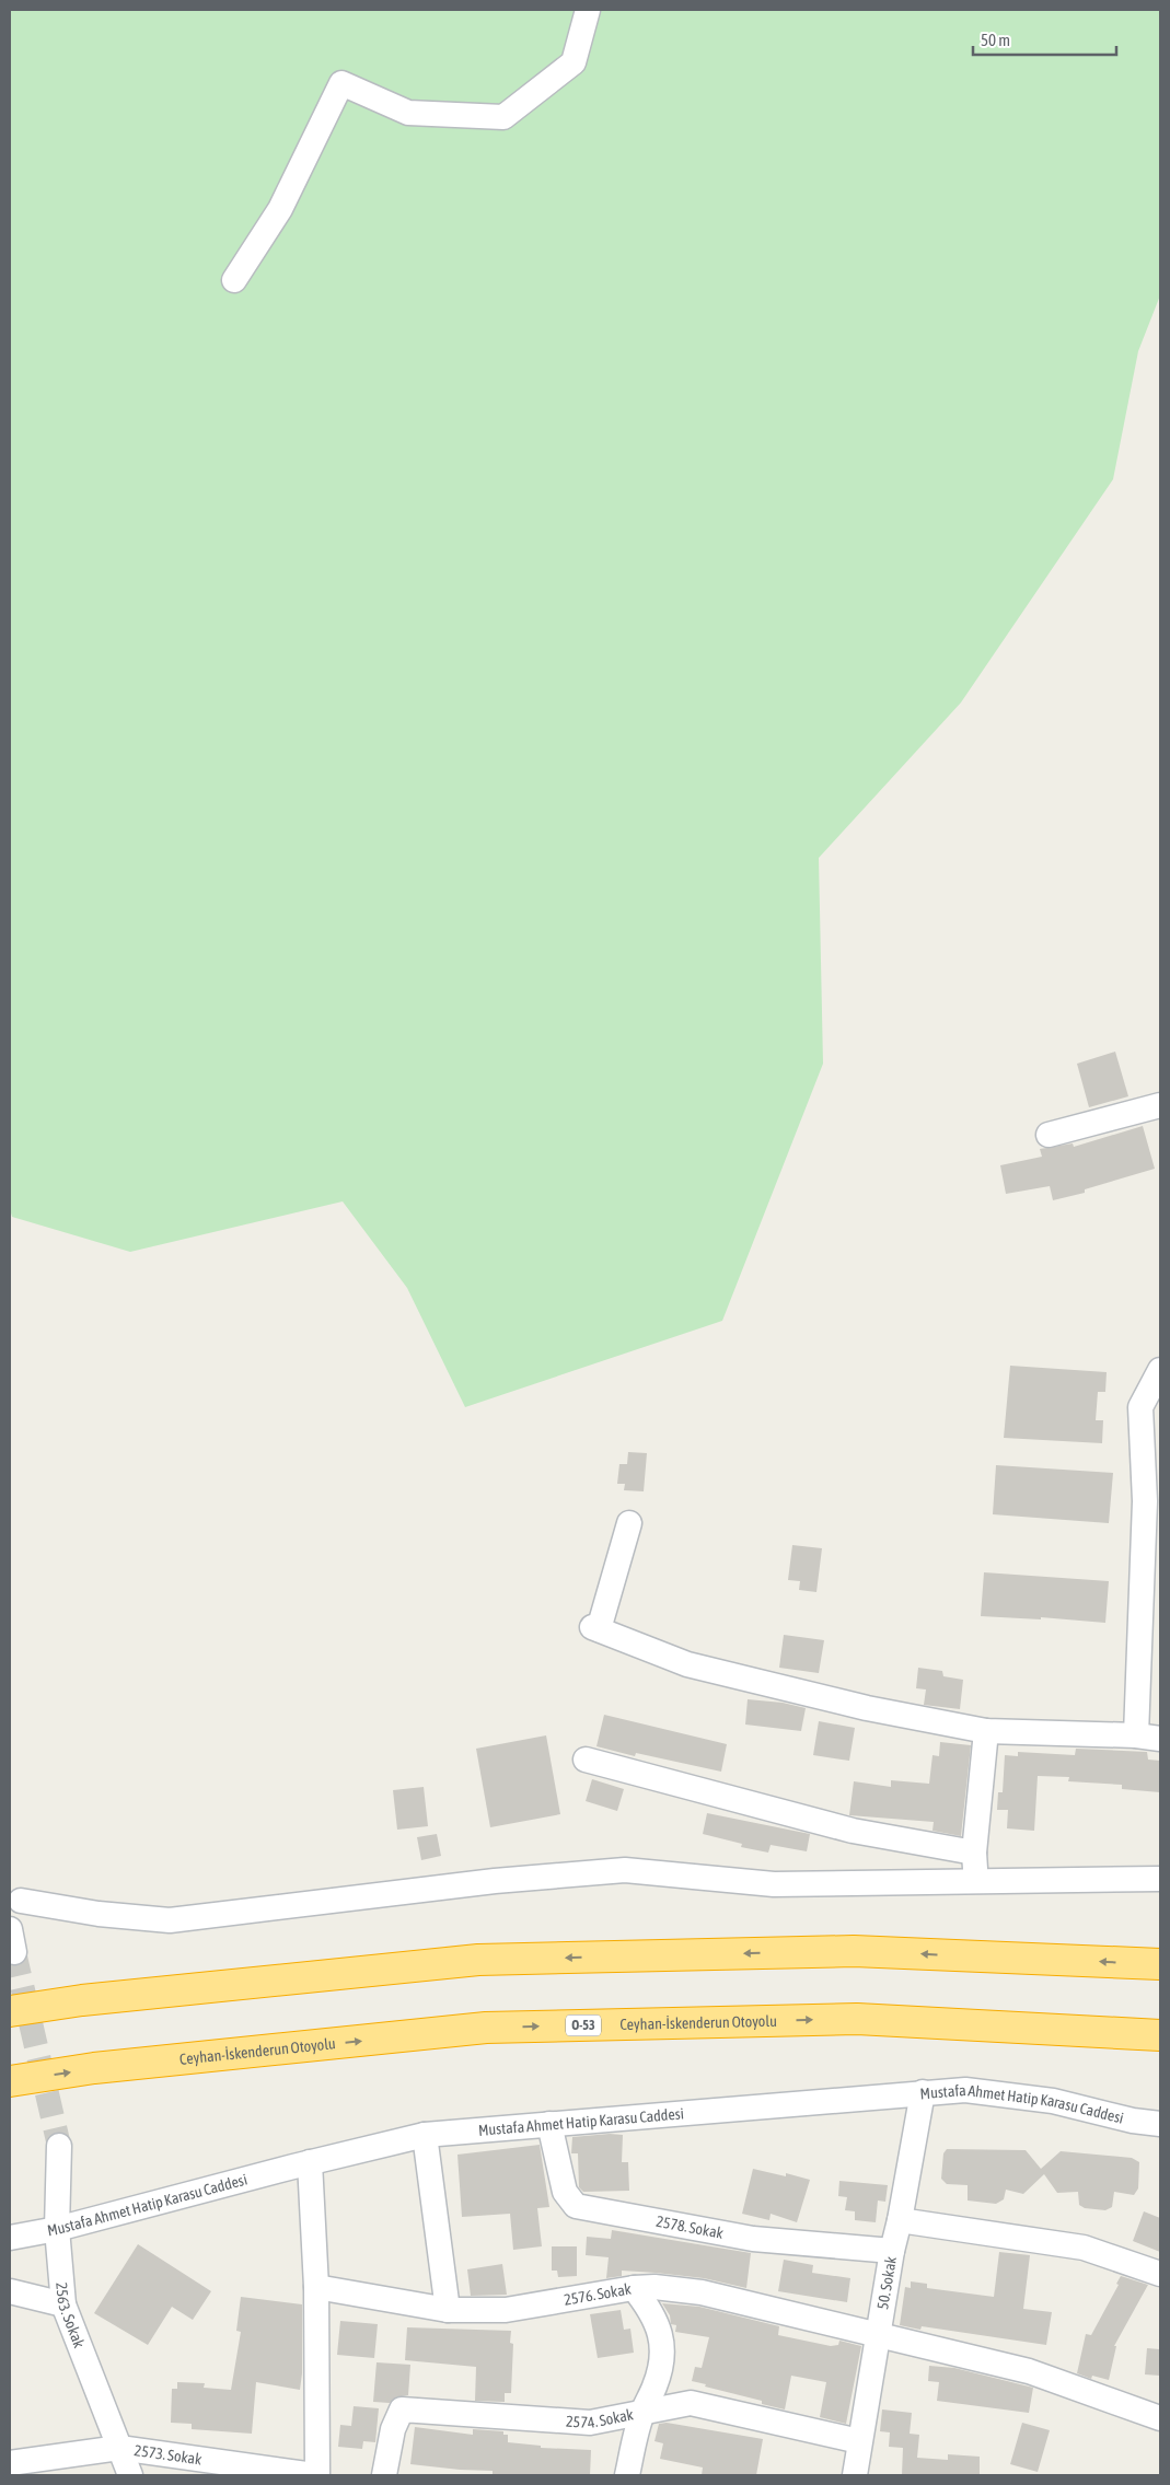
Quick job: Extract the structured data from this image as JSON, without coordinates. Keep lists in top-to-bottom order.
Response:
{
  "streets": {
    "highway": ["Ceyhan-İskenderun Otoyolu", "O-53"],
    "street": [
      "Mustafa Ahmet Hatip Karasu Caddesi",
      "2578. Sokak",
      "50. Sokak",
      "2576. Sokak",
      "2563. Sokak",
      "2574. Sokak",
      "2573. Sokak"
    ]
  },
  "crossings": [
    ["Mustafa Ahmet Hatip Karasu Caddesi", "2578. Sokak"],
    ["Mustafa Ahmet Hatip Karasu Caddesi", "50. Sokak"],
    ["Mustafa Ahmet Hatip Karasu Caddesi", "2563. Sokak"],
    ["2578. Sokak", "50. Sokak"],
    ["50. Sokak", "2576. Sokak"],
    ["50. Sokak", "2574. Sokak"],
    ["2563. Sokak", "2573. Sokak"]
  ],
  "scale_bar": "50 m"
}
